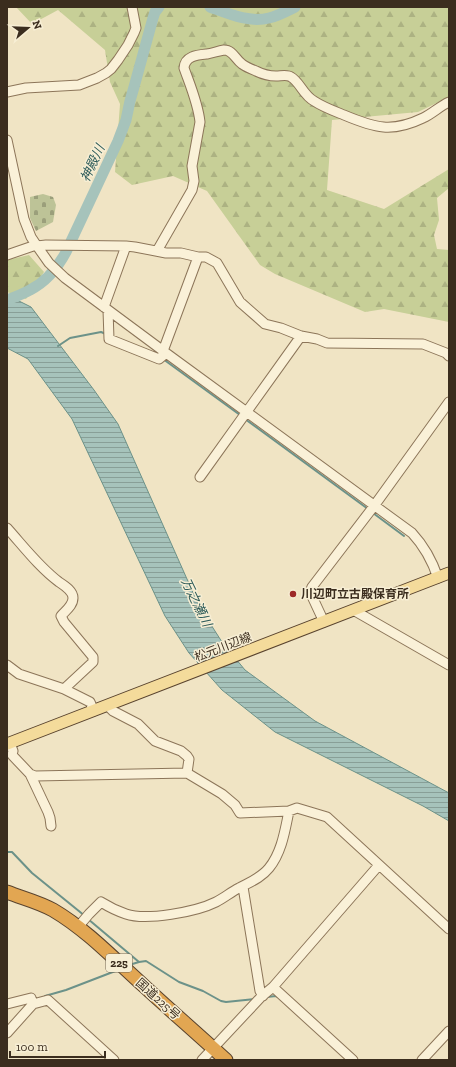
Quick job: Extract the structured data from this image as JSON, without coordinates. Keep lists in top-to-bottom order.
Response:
{
  "streets": {
    "highway": ["225", "国道225号"],
    "main road": ["松元川辺線"]
  },
  "water": ["神殿川", "万之瀬川"],
  "places": ["川辺町立古殿保育所"],
  "scale_bar": "100 m",
  "north": "right"
}
